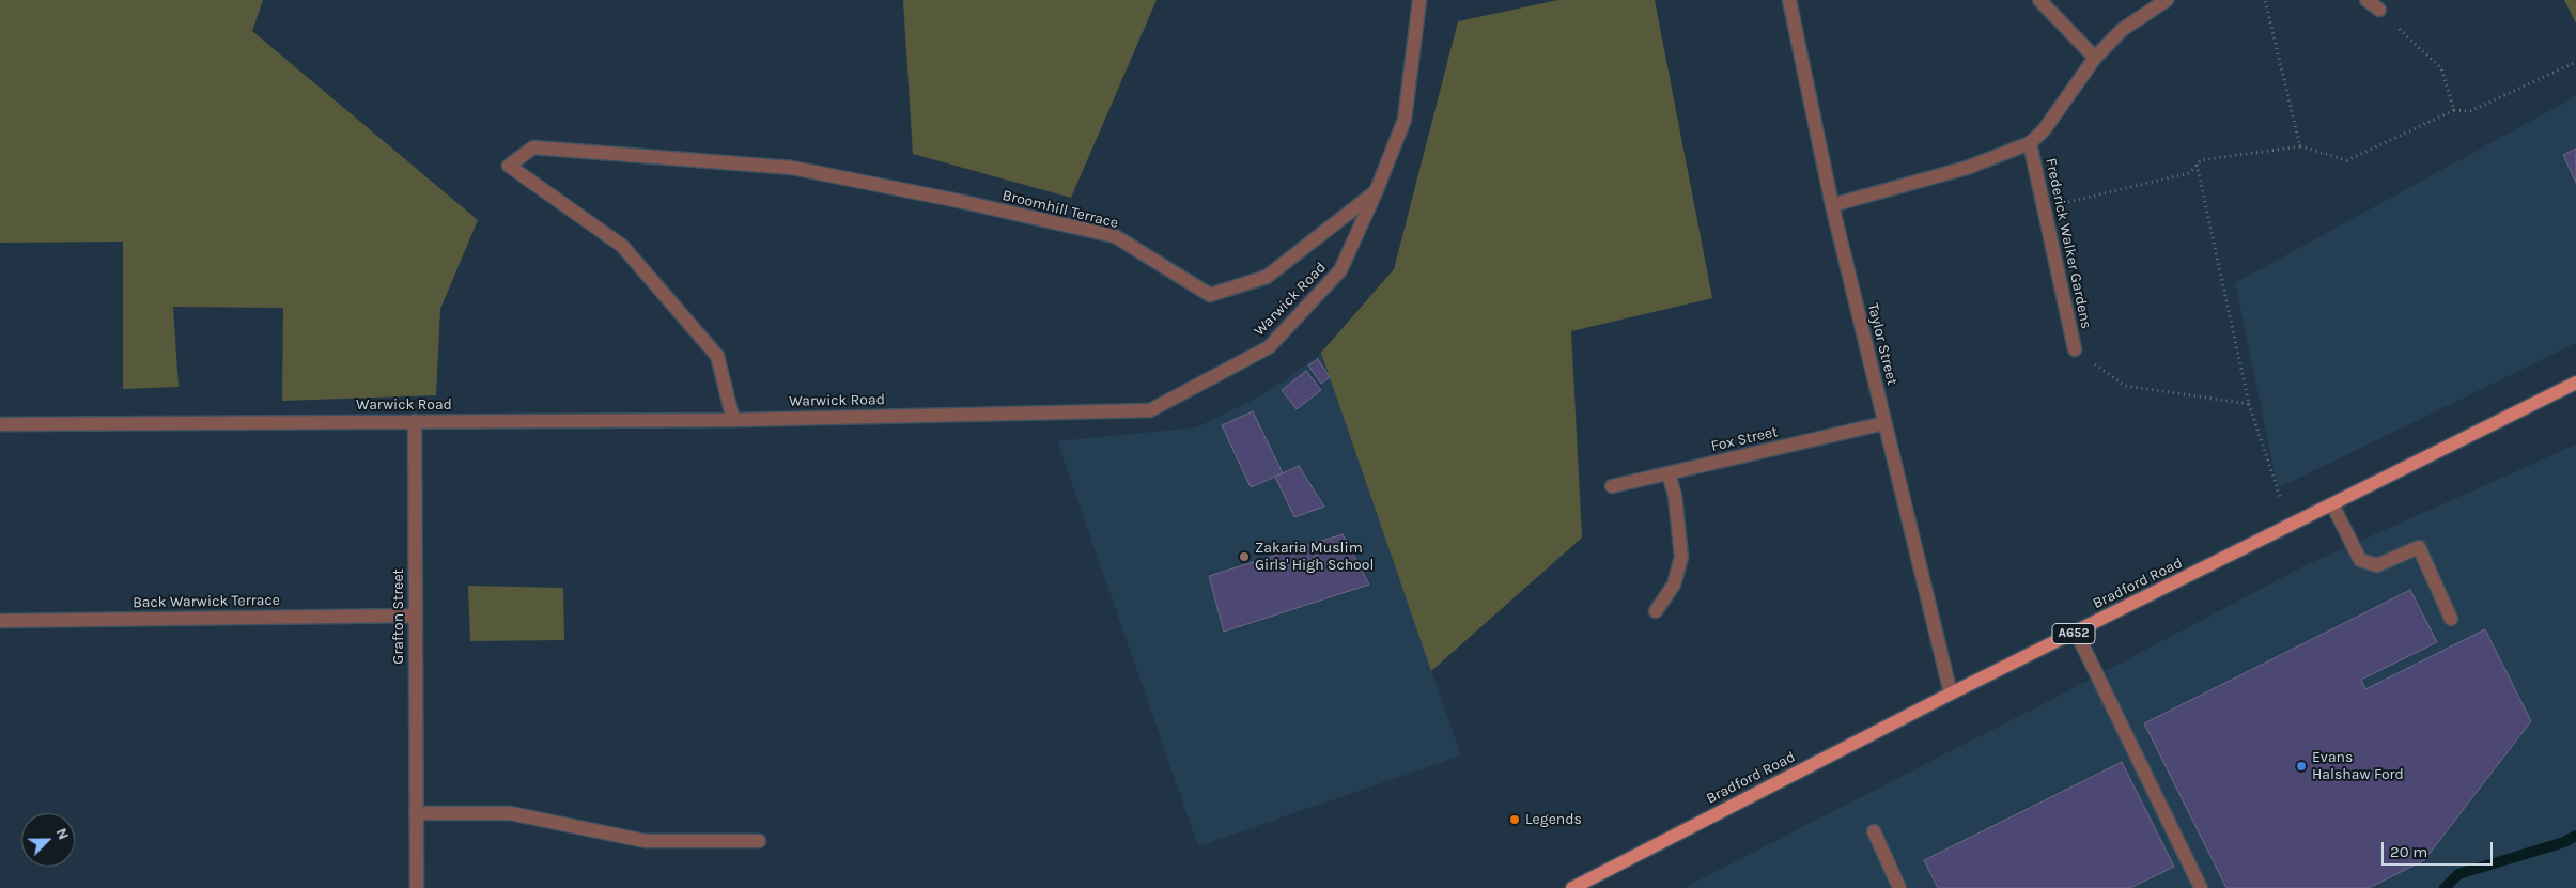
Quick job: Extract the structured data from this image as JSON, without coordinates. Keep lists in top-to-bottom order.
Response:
{
  "streets": {
    "main road": ["Bradford Road", "A652"],
    "street": [
      "Broomhill Terrace",
      "Frederick Walker Gardens",
      "Warwick Road",
      "Taylor Street",
      "Fox Street",
      "Back Warwick Terrace",
      "Grafton Street"
    ]
  },
  "crossings": [
    ["Broomhill Terrace", "Warwick Road"],
    ["Frederick Walker Gardens", "Taylor Street"],
    ["Warwick Road", "Grafton Street"],
    ["Taylor Street", "Fox Street"],
    ["Taylor Street", "Bradford Road"],
    ["Back Warwick Terrace", "Grafton Street"]
  ],
  "places": ["Zakaria Muslim Girls' High School", "Evans Halshaw Ford", "Legends"],
  "scale_bar": "20 m",
  "north": "top right"
}
